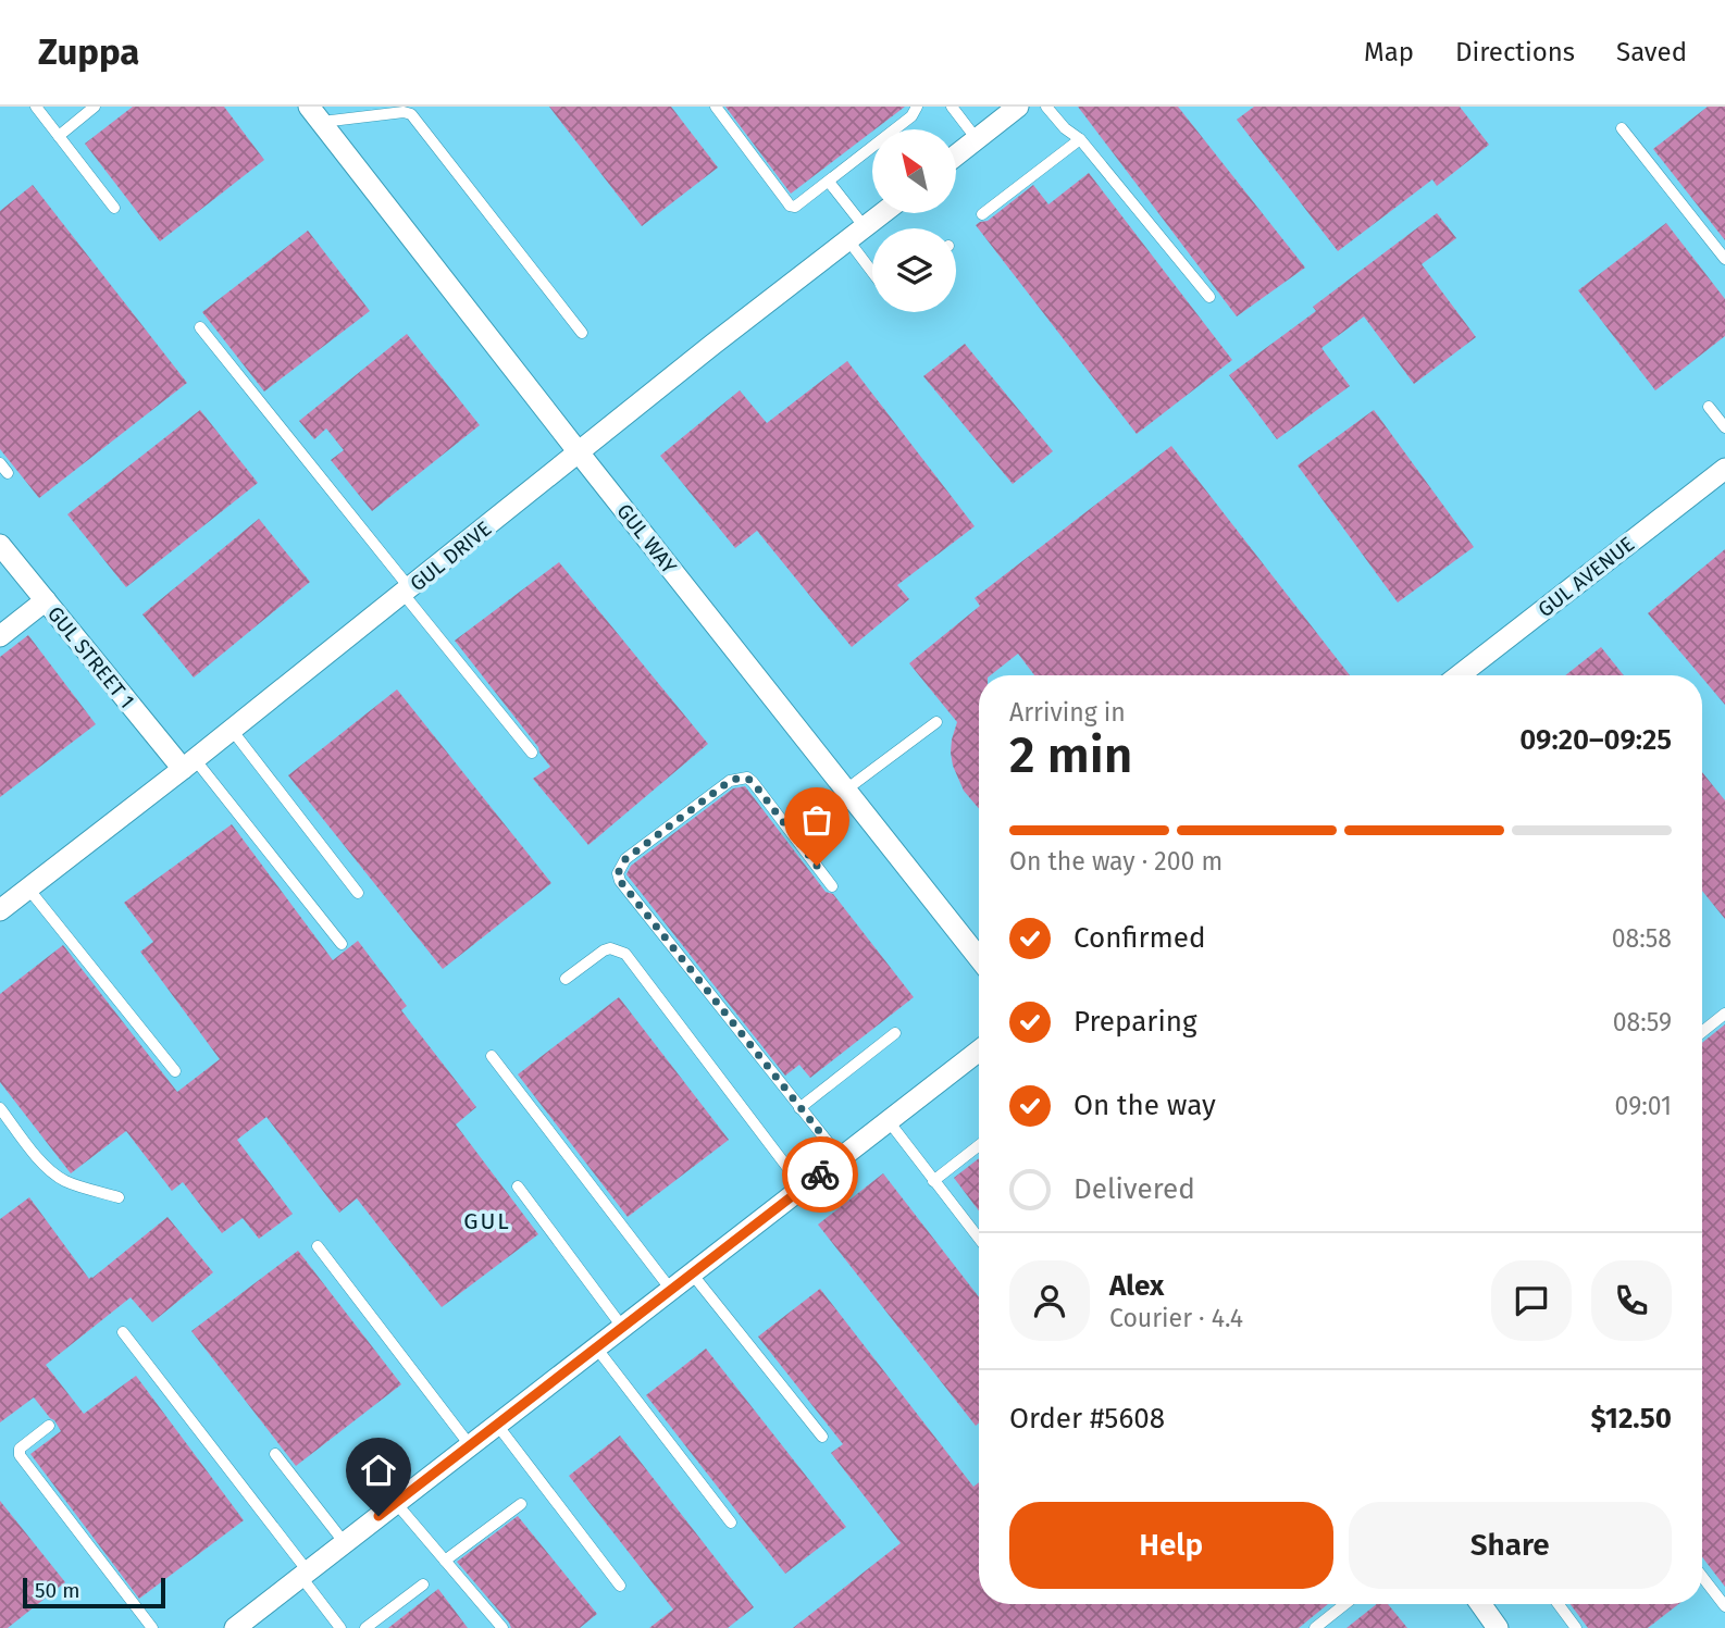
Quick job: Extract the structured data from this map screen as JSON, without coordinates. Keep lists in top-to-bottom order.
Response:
{
  "streets": {
    "street": [
      "GUL WAY",
      "GUL DRIVE",
      "GUL AVENUE",
      "GUL STREET 1"
    ]
  },
  "crossings": [
    ["GUL WAY", "GUL DRIVE"],
    ["GUL DRIVE", "GUL STREET 1"]
  ],
  "districts": ["GUL"],
  "scale_bar": "50 m",
  "north": "top left",
  "page": {
    "header": "Zuppa",
    "nav": ["Map", "Directions", "Saved"],
    "heading": ["2 min", "Arriving in", "09:20–09:25"],
    "panel": [
      "Alex",
      "Courier · 4.4",
      "Order #5608",
      "$12.50"
    ],
    "bar": "On the way · 200 m",
    "list": [
      ["Confirmed", "08:58"],
      ["Preparing", "08:59"],
      ["On the way", "09:01"],
      "Delivered"
    ],
    "buttons": ["Help", "Share"],
    "scale": "50 m"
  }
}
